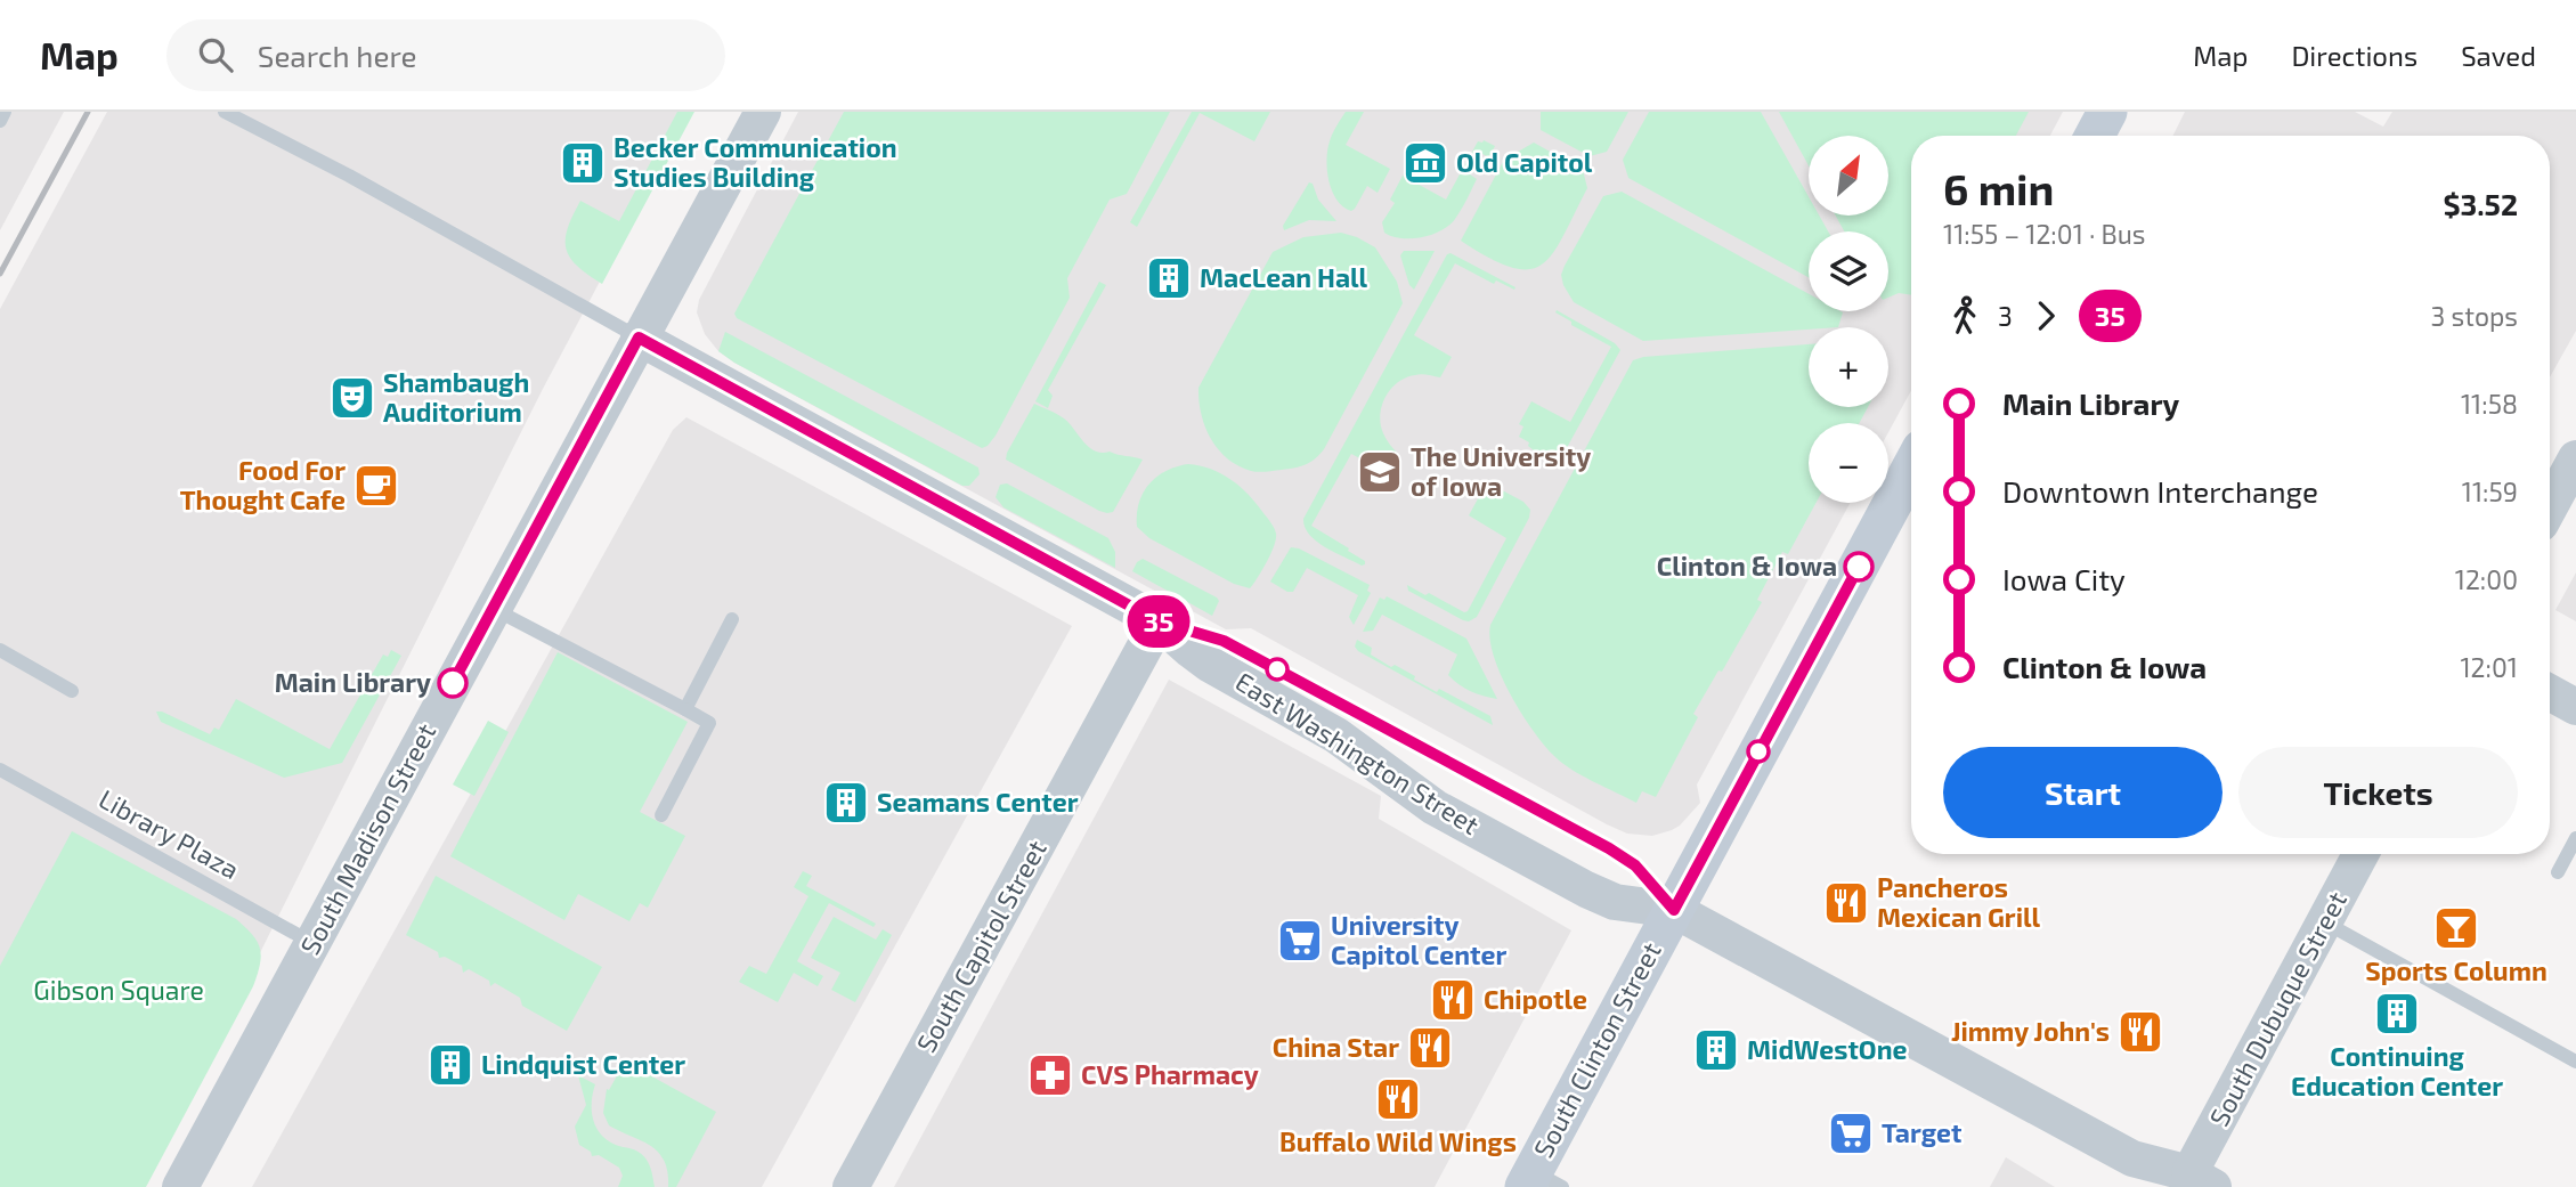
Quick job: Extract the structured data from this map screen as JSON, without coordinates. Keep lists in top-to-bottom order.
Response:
{
  "streets": {
    "main road": ["South Clinton Street"],
    "street": [
      "East Washington Street",
      "South Madison Street",
      "South Capitol Street",
      "South Dubuque Street"
    ],
    "lane": ["Library Plaza"]
  },
  "crossings": [
    ["East Washington Street", "South Madison Street"],
    ["East Washington Street", "South Capitol Street"],
    ["East Washington Street", "South Dubuque Street"],
    ["East Washington Street", "South Clinton Street"],
    ["Library Plaza", "South Madison Street"]
  ],
  "parks": ["Gibson Square"],
  "places": {
    "building": [
      "Becker Communication Studies Building",
      "MacLean Hall",
      "Seamans Center",
      "Continuing Education Center",
      "MidWestOne",
      "Lindquist Center"
    ],
    "museum": ["Old Capitol"],
    "theatre": ["Shambaugh Auditorium"],
    "school or university": ["The University of Iowa"],
    "cafe": ["Food For Thought Cafe"],
    "other": ["Clinton & Iowa", "Main Library"],
    "restaurant": [
      "Pancheros Mexican Grill",
      "Chipotle",
      "Jimmy John's",
      "China Star",
      "Buffalo Wild Wings"
    ],
    "bar": ["Sports Column"],
    "supermarket": ["University Capitol Center", "Target"],
    "pharmacy": ["CVS Pharmacy"]
  },
  "lines": ["bus line 35"],
  "north": "top right",
  "page": {
    "header": "Map",
    "search": "Search here",
    "nav": ["Map", "Directions", "Saved"],
    "on_map": "35",
    "map_buttons": ["+", "−"],
    "heading": ["6 min", "11:55 – 12:01 · Bus", "$3.52"],
    "legs": ["3", "35", "3 stops"],
    "list": [
      {
        "name": "Main Library",
        "value": "11:58"
      },
      {
        "name": "Downtown Interchange",
        "value": "11:59"
      },
      {
        "name": "Iowa City",
        "value": "12:00"
      },
      {
        "name": "Clinton & Iowa",
        "value": "12:01"
      }
    ],
    "buttons": ["Start", "Tickets"]
  }
}
